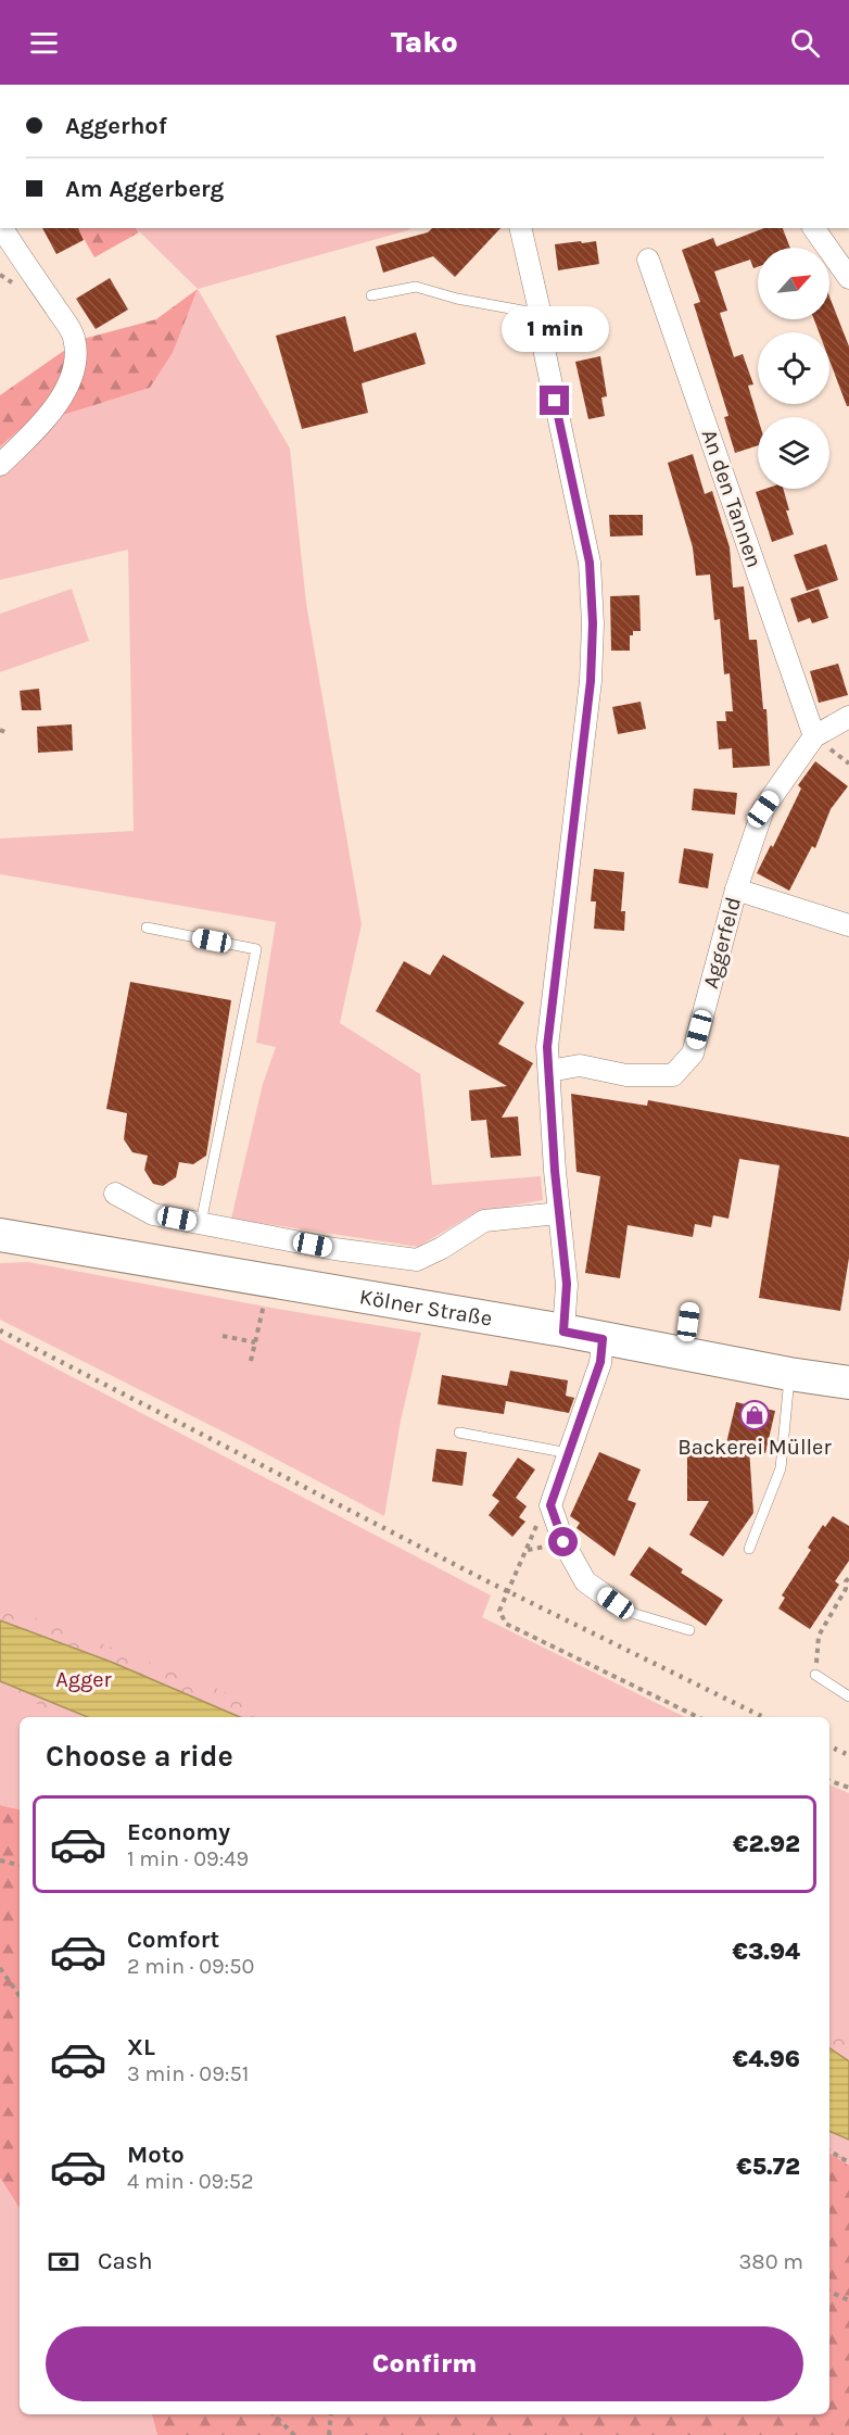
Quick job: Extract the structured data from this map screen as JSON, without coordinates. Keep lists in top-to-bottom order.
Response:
{
  "streets": {
    "main road": ["Kölner Straße"],
    "street": ["An den Tannen", "Aggerfeld"]
  },
  "crossings": [
    ["An den Tannen", "Aggerfeld"]
  ],
  "parks": ["Agger"],
  "places": {
    "shop": ["Backerei Müller"]
  },
  "north": "top right",
  "page": {
    "header": "Tako",
    "banner": ["Aggerhof", "Am Aggerberg"],
    "bubble": "1 min",
    "heading": "Choose a ride",
    "list": [
      {
        "name": "Economy",
        "note": "1 min · 09:49",
        "value": "€2.92"
      },
      {
        "name": "Comfort",
        "note": "2 min · 09:50",
        "value": "€3.94"
      },
      {
        "name": "XL",
        "note": "3 min · 09:51",
        "value": "€4.96"
      },
      {
        "name": "Moto",
        "note": "4 min · 09:52",
        "value": "€5.72"
      }
    ],
    "pay": ["Cash", "380 m"],
    "buttons": "Confirm"
  }
}
